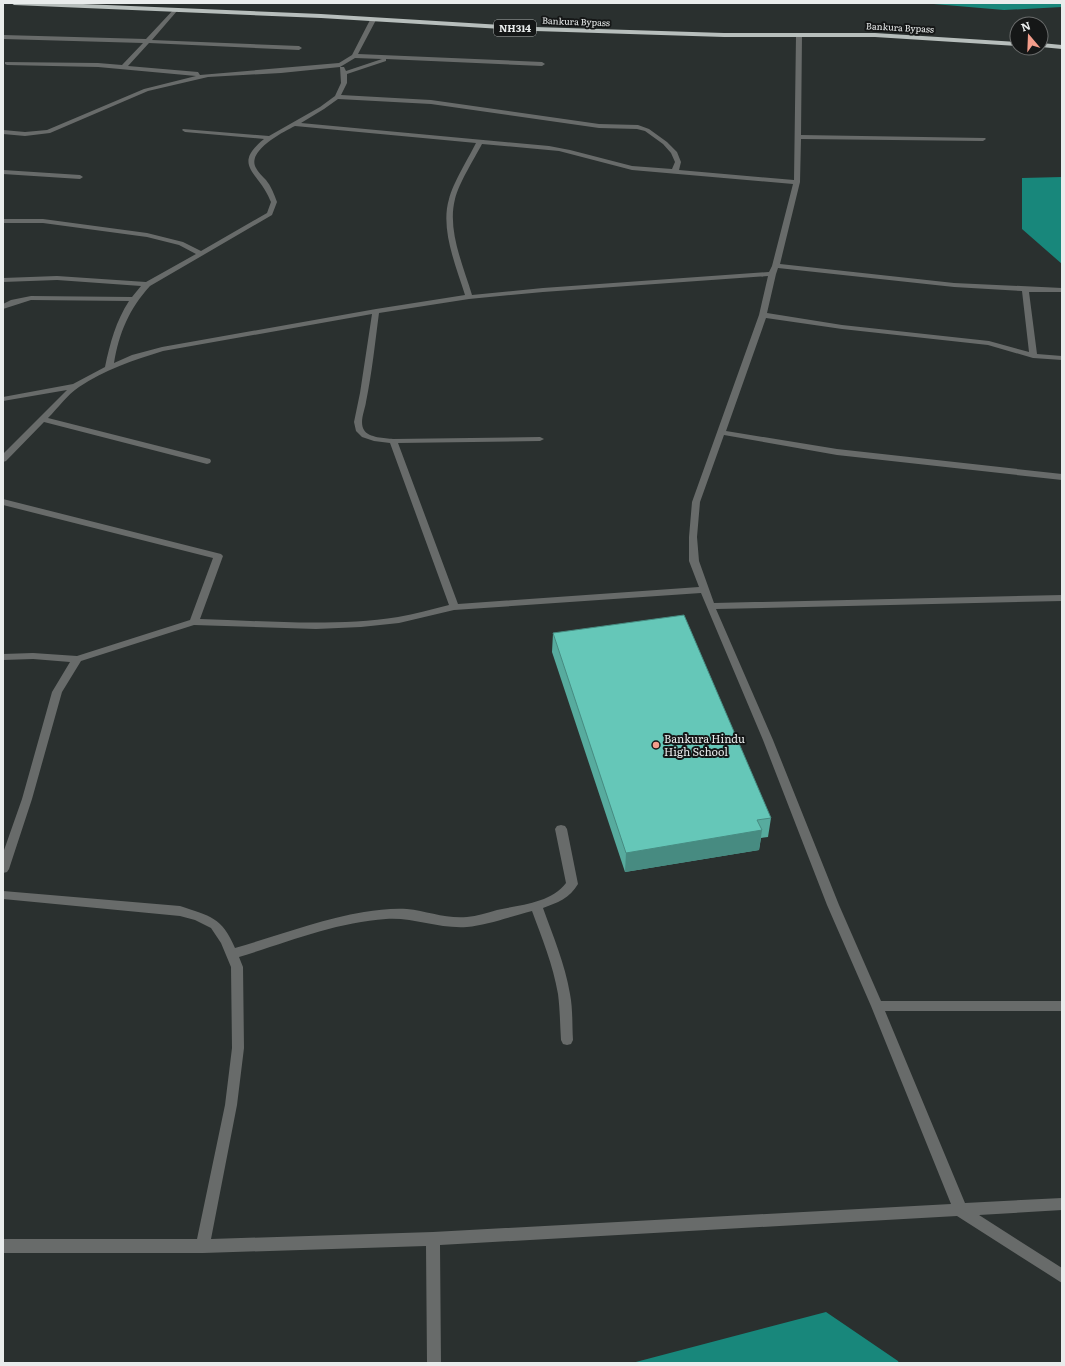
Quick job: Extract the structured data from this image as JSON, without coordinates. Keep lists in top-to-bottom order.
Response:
{
  "streets": {
    "highway": ["Bankura Bypass", "NH314"]
  },
  "places": ["Bankura Hindu High School"],
  "north": "top"
}
